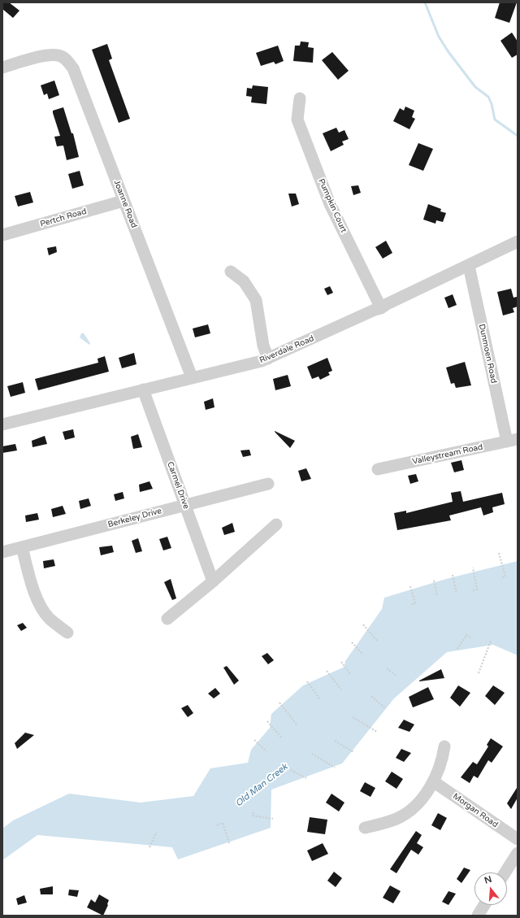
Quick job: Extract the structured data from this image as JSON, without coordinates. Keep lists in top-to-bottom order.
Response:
{
  "streets": {
    "street": [
      "Joanne Road",
      "Pumpkin Court",
      "Pertch Road",
      "Riverdale Road",
      "Dunmoen Road",
      "Valleystream Road",
      "Carmel Drive",
      "Berkeley Drive",
      "Morgan Road"
    ]
  },
  "crossings": [
    ["Joanne Road", "Pertch Road"],
    ["Joanne Road", "Riverdale Road"],
    ["Pumpkin Court", "Riverdale Road"],
    ["Riverdale Road", "Dunmoen Road"],
    ["Riverdale Road", "Carmel Drive"],
    ["Dunmoen Road", "Valleystream Road"],
    ["Carmel Drive", "Berkeley Drive"]
  ],
  "water": ["Old Man Creek"],
  "north": "top"
}
